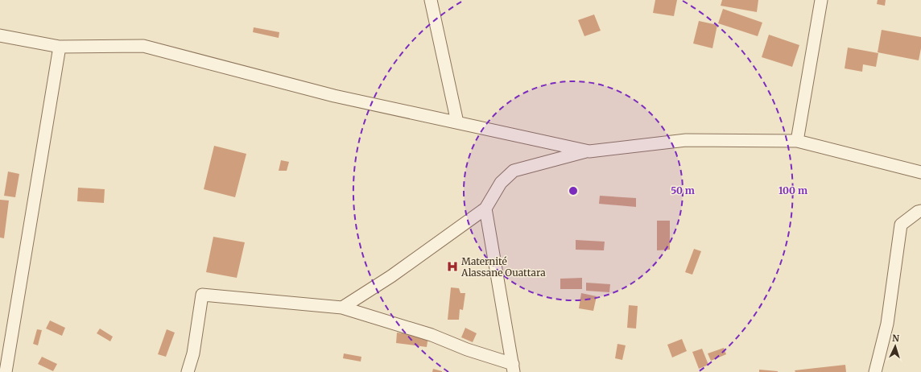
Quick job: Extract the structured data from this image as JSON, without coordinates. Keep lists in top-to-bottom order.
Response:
{
  "places": {
    "hospital": ["Maternité Alassane Ouattara"]
  },
  "north": "top",
  "rings": ["50 m", "100 m"]
}
